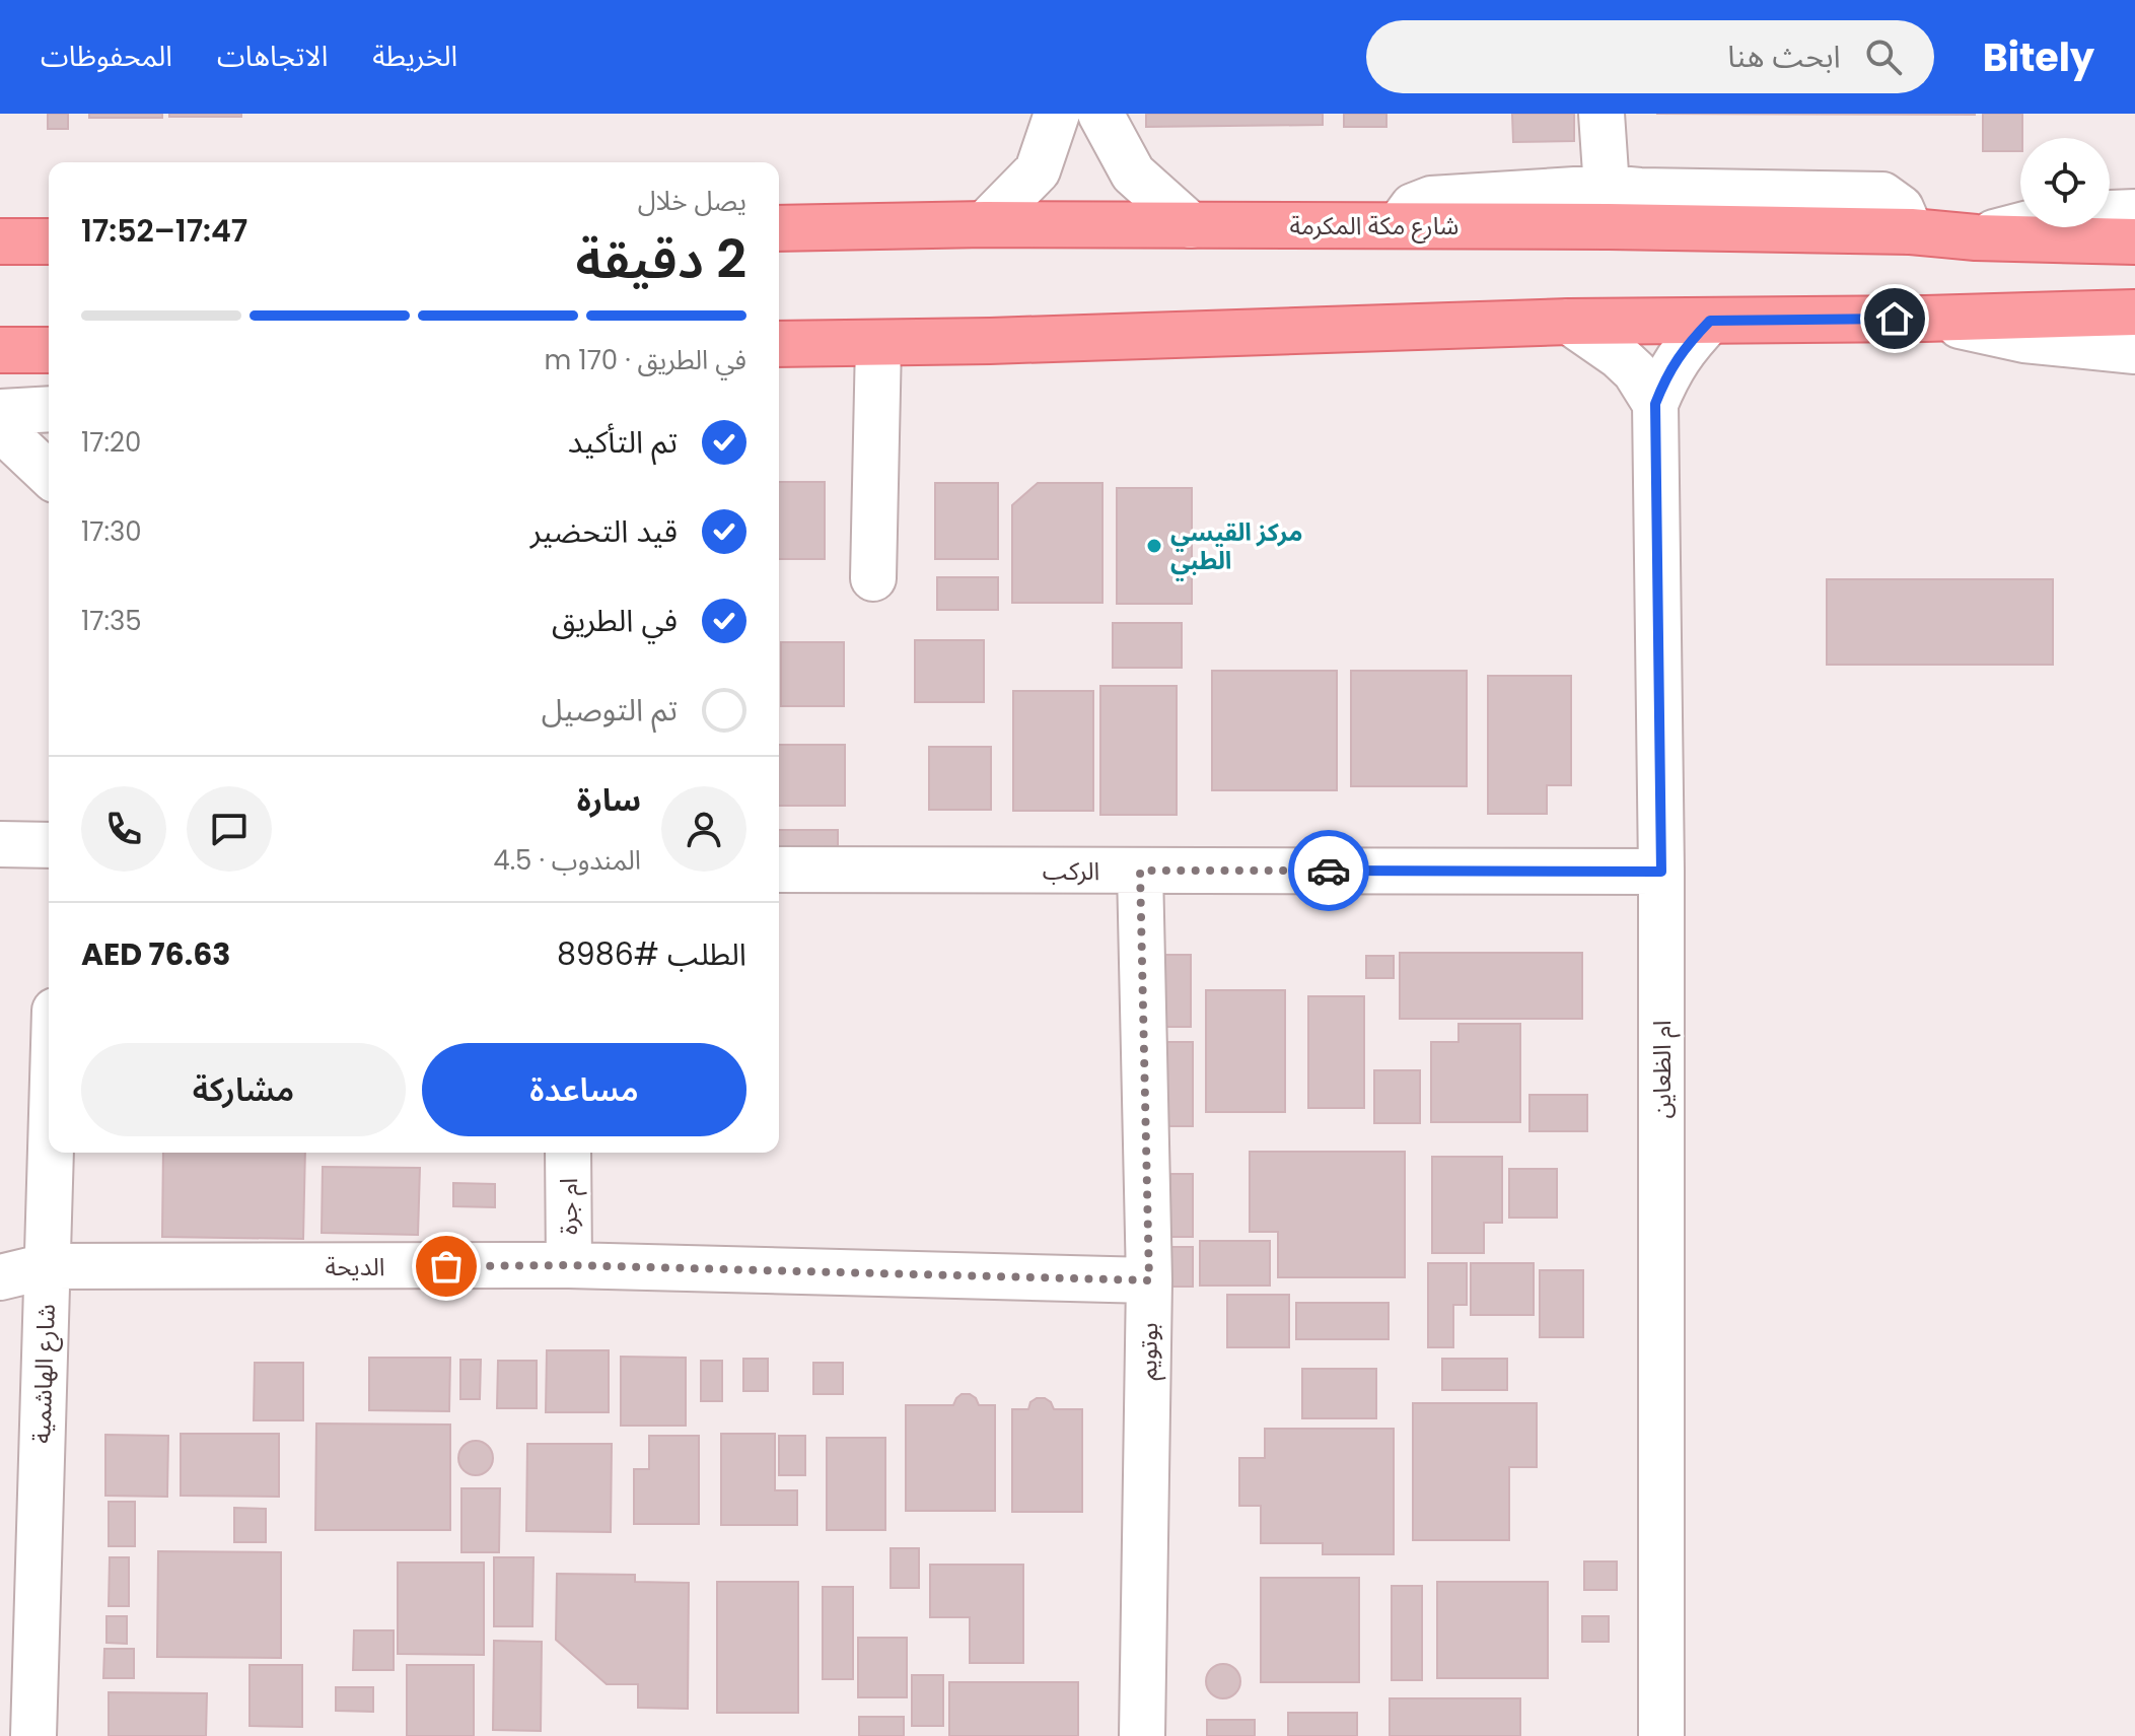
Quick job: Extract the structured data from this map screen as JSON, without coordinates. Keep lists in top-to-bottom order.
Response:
{
  "streets": {
    "main road": ["شارع مكة المكرمة"],
    "street": [
      "الركب",
      "ام الظعاين",
      "ام جرة",
      "الديحة",
      "بوتويم",
      "شارع الهاشمية"
    ]
  },
  "crossings": [
    ["الركب", "ام الظعاين"],
    ["الركب", "بوتويم"],
    ["ام جرة", "الديحة"],
    ["الديحة", "بوتويم"],
    ["الديحة", "شارع الهاشمية"]
  ],
  "places": ["مركز القيسي الطبي"],
  "page": {
    "header": "Bitely",
    "search": "ابحث هنا",
    "nav": ["الخريطة", "الاتجاهات", "المحفوظات"],
    "heading": ["2 دقيقة", "يصل خلال", "17:47–17:52"],
    "panel": [
      "سارة",
      "المندوب · 4.5",
      "الطلب #8986",
      "AED 76.63"
    ],
    "bar": "في الطريق · 170 m",
    "list": [
      ["تم التأكيد", "17:20"],
      ["قيد التحضير", "17:30"],
      ["في الطريق", "17:35"],
      "تم التوصيل"
    ],
    "buttons": ["مساعدة", "مشاركة"]
  }
}
